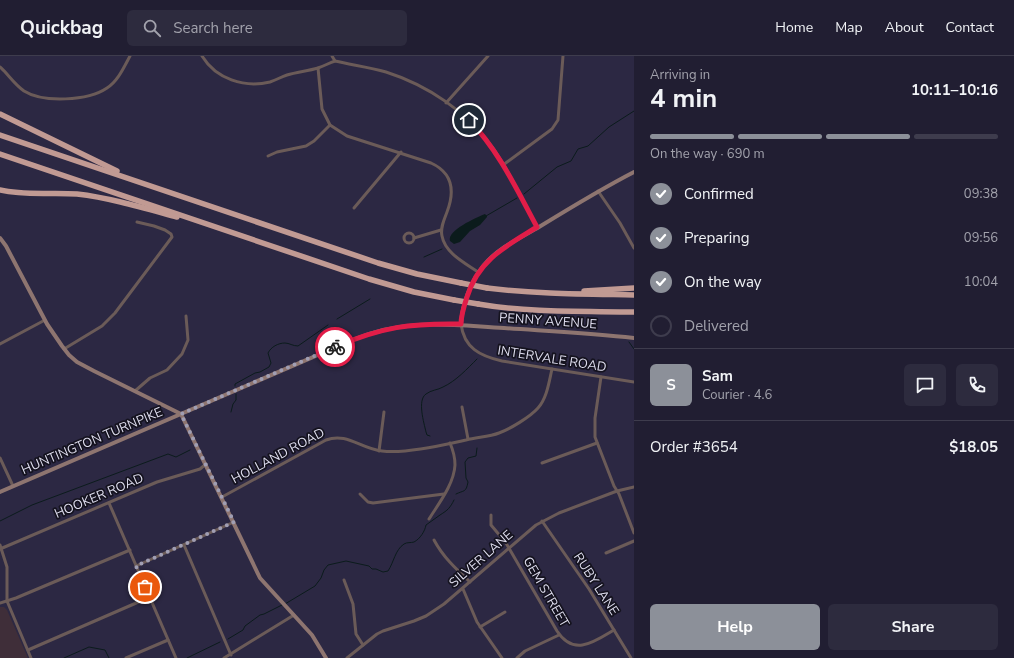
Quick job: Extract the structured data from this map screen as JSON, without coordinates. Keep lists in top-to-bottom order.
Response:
{
  "streets": {
    "main road": ["PENNY AVENUE", "HUNTINGTON TURNPIKE"],
    "street": [
      "INTERVALE ROAD",
      "HOLLAND ROAD",
      "HOOKER ROAD",
      "SILVER LANE",
      "RUBY LANE",
      "GEM STREET"
    ]
  },
  "crossings": [
    ["PENNY AVENUE", "INTERVALE ROAD"],
    ["PENNY AVENUE", "HUNTINGTON TURNPIKE"],
    ["INTERVALE ROAD", "HUNTINGTON TURNPIKE"],
    ["INTERVALE ROAD", "HOLLAND ROAD"],
    ["SILVER LANE", "RUBY LANE"],
    ["SILVER LANE", "GEM STREET"],
    ["RUBY LANE", "GEM STREET"]
  ],
  "page": {
    "header": "Quickbag",
    "search": "Search here",
    "nav": [
      "Home",
      "Map",
      "About",
      "Contact"
    ],
    "heading": ["4 min", "Arriving in", "10:11–10:16"],
    "panel": [
      "Sam",
      "Courier · 4.6",
      "Order #3654",
      "$18.05"
    ],
    "bar": "On the way · 690 m",
    "list": [
      ["Confirmed", "09:38"],
      ["Preparing", "09:56"],
      ["On the way", "10:04"],
      "Delivered"
    ],
    "round": "S",
    "buttons": ["Help", "Share"]
  }
}
